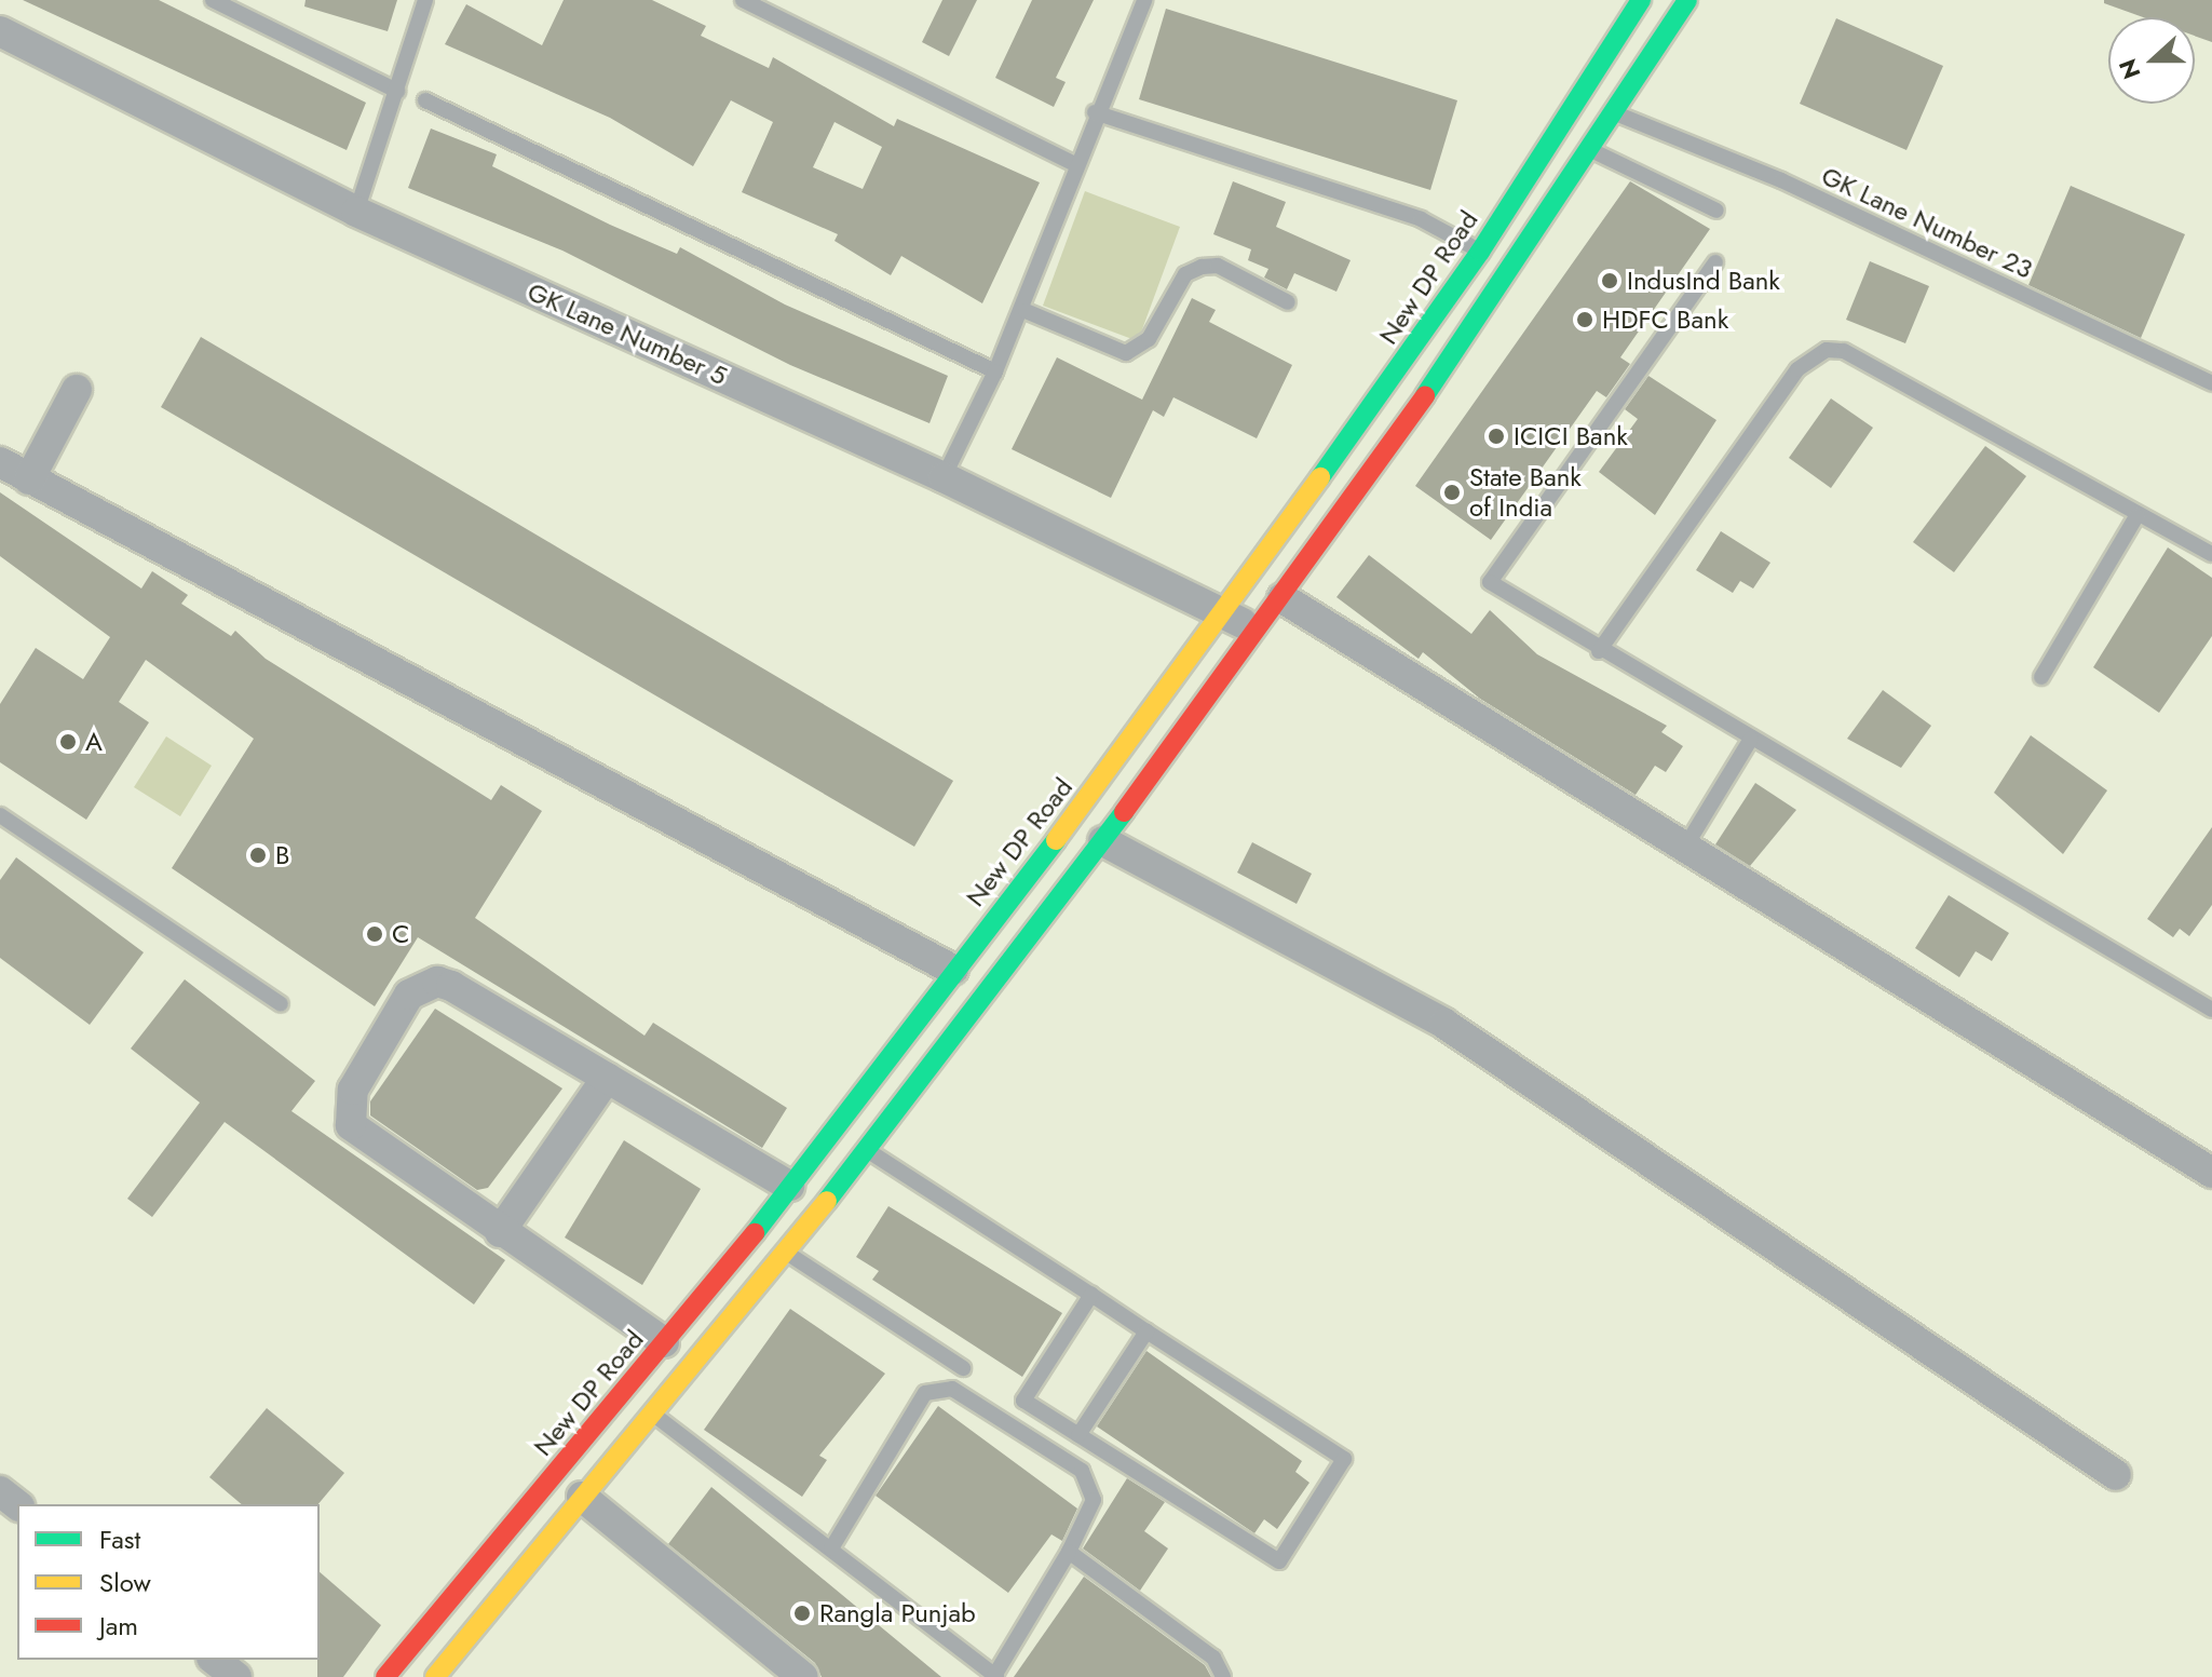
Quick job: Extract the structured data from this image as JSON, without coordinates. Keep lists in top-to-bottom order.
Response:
{
  "streets": {
    "main road": ["New DP Road"],
    "street": ["GK Lane Number 5"],
    "lane": ["GK Lane Number 23"]
  },
  "crossings": [
    ["New DP Road", "GK Lane Number 5"]
  ],
  "places": [
    "IndusInd Bank",
    "HDFC Bank",
    "ICICI Bank",
    "State Bank of India",
    "A",
    "B",
    "C",
    "Rangla Punjab"
  ],
  "legend": ["Fast", "Slow", "Jam"],
  "north": "left"
}
